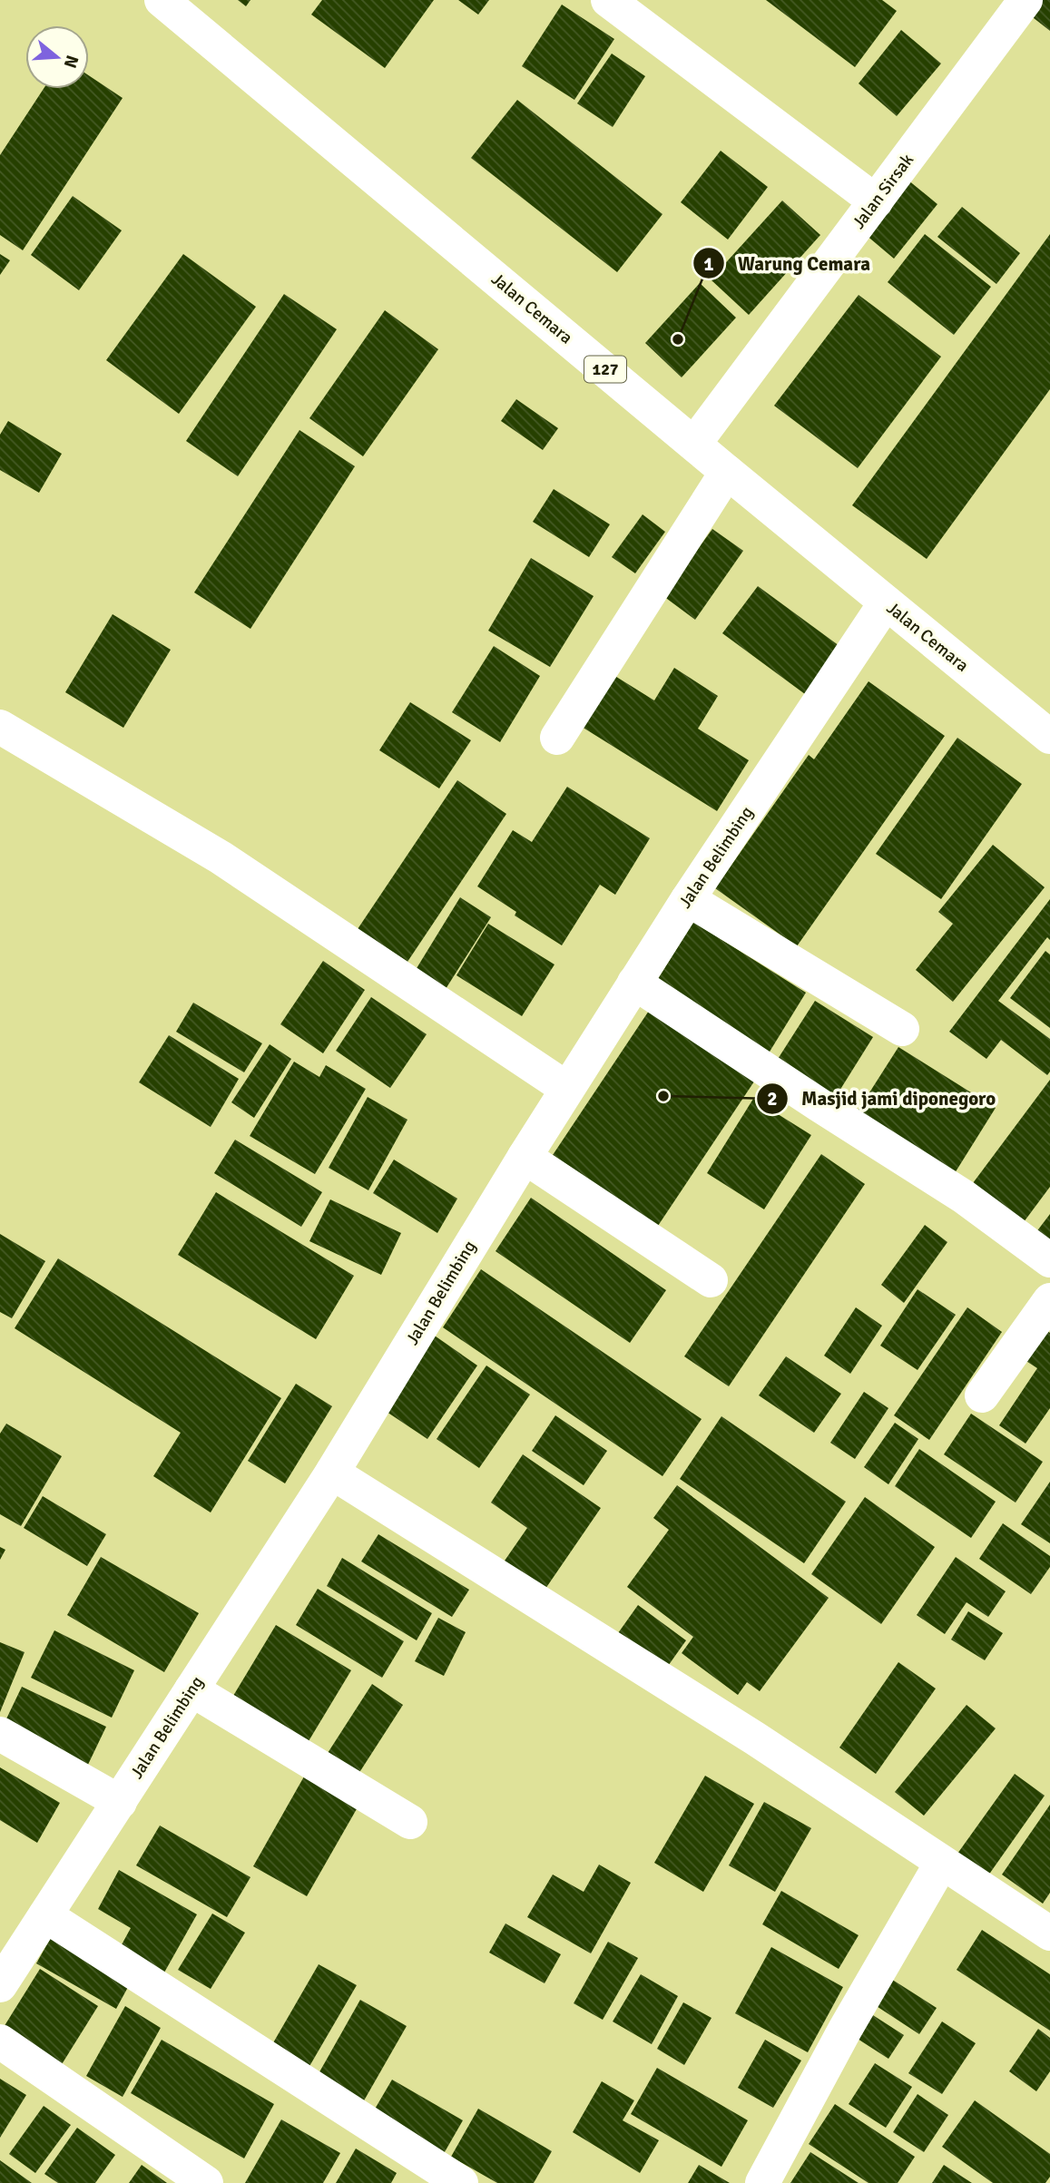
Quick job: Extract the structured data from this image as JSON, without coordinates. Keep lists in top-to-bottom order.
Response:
{
  "streets": {
    "street": [
      "Jalan Sirsak",
      "Jalan Cemara",
      "127",
      "Jalan Belimbing"
    ]
  },
  "crossings": [
    ["Jalan Sirsak", "Jalan Cemara"],
    ["Jalan Cemara", "Jalan Belimbing"]
  ],
  "places": ["Warung Cemara", "Masjid jami diponegoro"],
  "north": "right"
}
